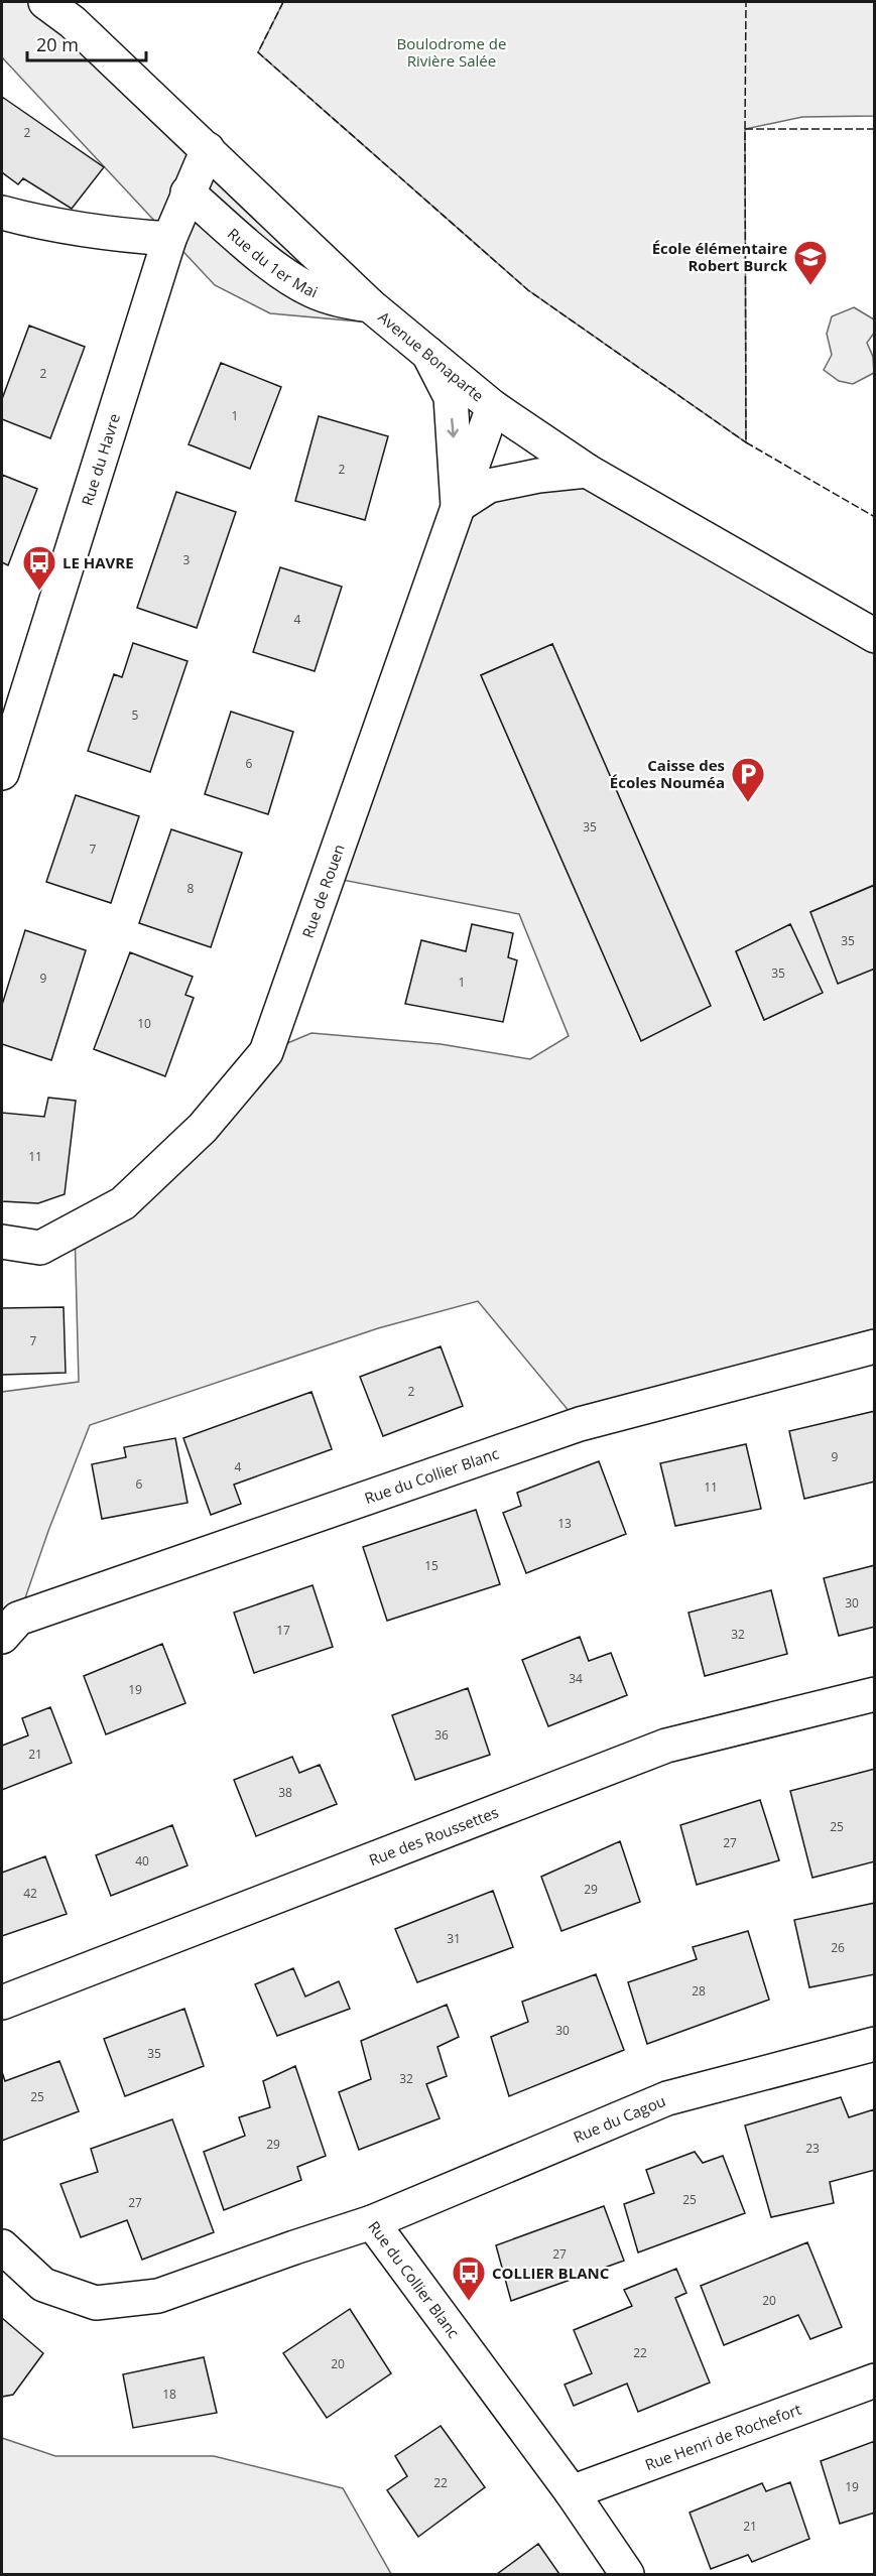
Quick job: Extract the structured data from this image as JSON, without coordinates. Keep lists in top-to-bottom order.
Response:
{
  "streets": {
    "street": [
      "Rue du 1er Mai",
      "Avenue Bonaparte",
      "Rue du Havre",
      "Rue de Rouen",
      "Rue du Collier Blanc",
      "Rue des Roussettes",
      "Rue du Cagou",
      "Rue Henri de Rochefort"
    ]
  },
  "crossings": [
    ["Rue du 1er Mai", "Avenue Bonaparte"],
    ["Rue du 1er Mai", "Rue du Havre"],
    ["Avenue Bonaparte", "Rue du Havre"],
    ["Avenue Bonaparte", "Rue de Rouen"],
    ["Rue du Collier Blanc", "Rue du Cagou"],
    ["Rue du Collier Blanc", "Rue Henri de Rochefort"]
  ],
  "parks": ["Boulodrome de Rivière Salée"],
  "places": {
    "school or university": ["École élémentaire Robert Burck"],
    "bus stop": ["LE HAVRE", "COLLIER BLANC"],
    "parking": ["Caisse des Écoles Nouméa"]
  },
  "house_numbers": [
    "2",
    "2",
    "1",
    "2",
    "3",
    "4",
    "5",
    "6",
    "35",
    "7",
    "8",
    "35",
    "35",
    "9",
    "1",
    "10",
    "11",
    "7",
    "2",
    "9",
    "4",
    "6",
    "11",
    "13",
    "15",
    "30",
    "17",
    "32",
    "34",
    "19",
    "36",
    "21",
    "38",
    "25",
    "27",
    "40",
    "29",
    "42",
    "31",
    "26",
    "28",
    "30",
    "35",
    "32",
    "25",
    "29",
    "23",
    "25",
    "27",
    "27",
    "20",
    "22",
    "20",
    "18",
    "22",
    "19",
    "21"
  ],
  "scale_bar": "20 m"
}
